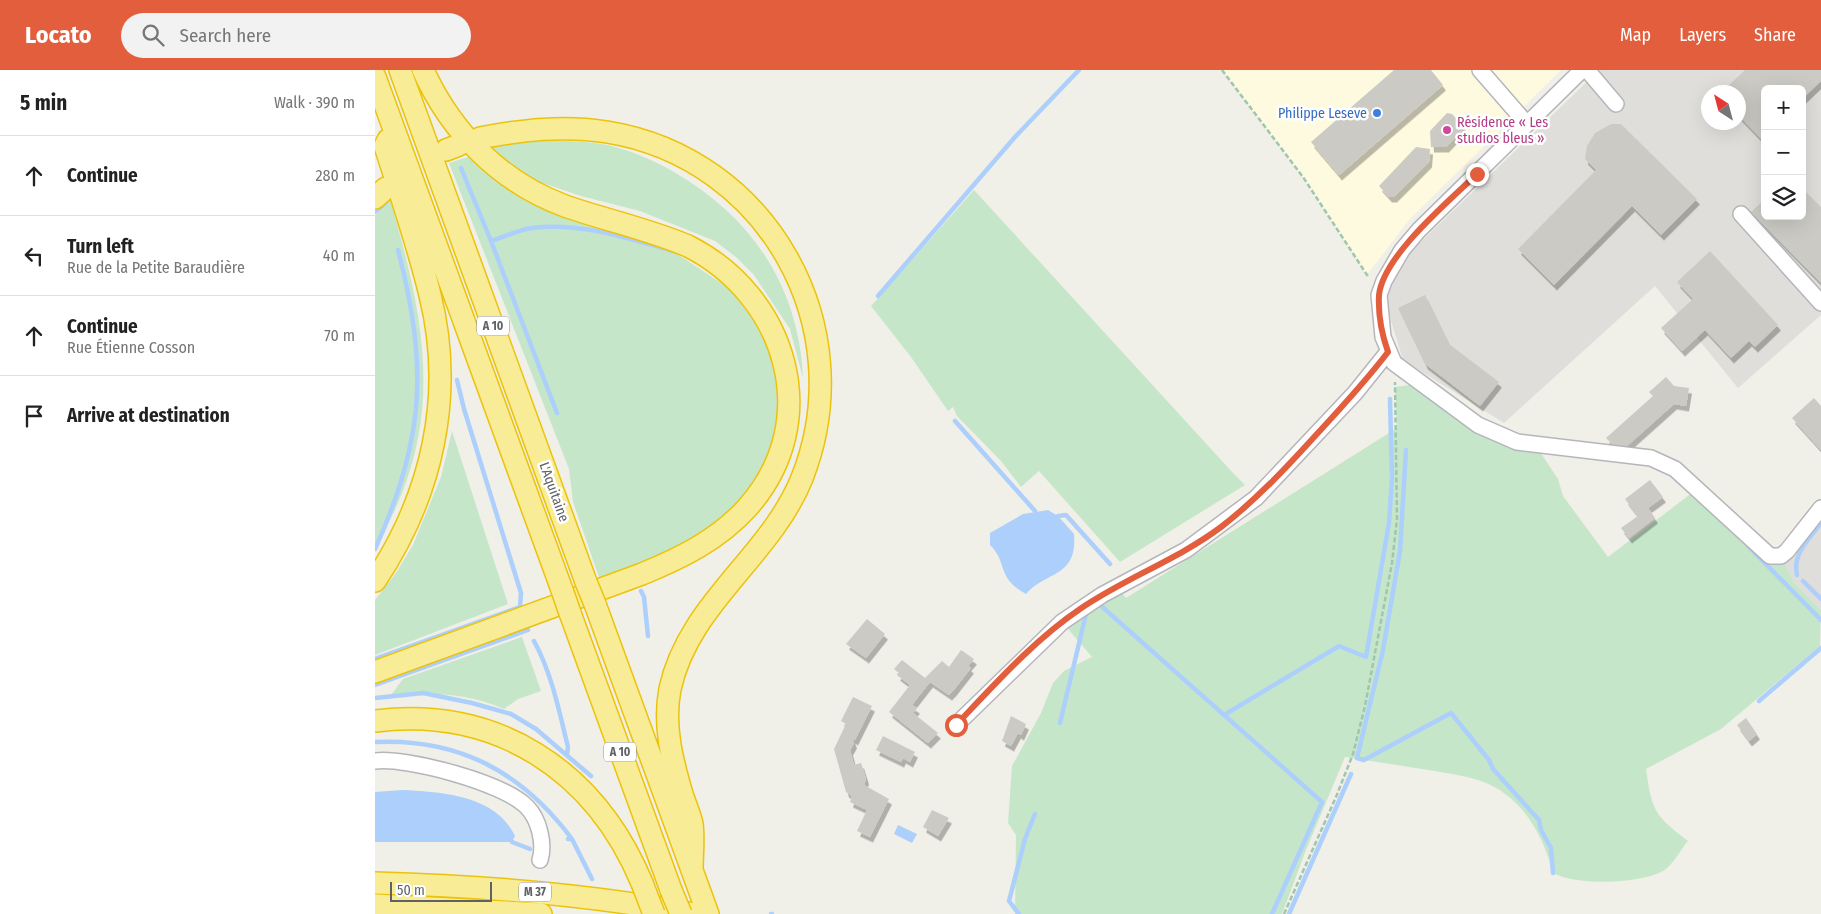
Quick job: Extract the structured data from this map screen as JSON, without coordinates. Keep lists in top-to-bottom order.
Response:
{
  "streets": {
    "highway": ["A 10", "L'Aquitaine", "M 37"]
  },
  "crossings": [
    ["L'Aquitaine", "M 37"]
  ],
  "places": ["Philippe Leseve", "Résidence « Les studios bleus »"],
  "scale_bar": "50 m",
  "north": "top left",
  "page": {
    "header": "Locato",
    "search": "Search here",
    "nav": ["Map", "Layers", "Share"],
    "heading": ["5 min", "Walk · 390 m"],
    "map_buttons": ["+", "−"],
    "list": [
      ["Continue", "280 m"],
      ["Turn left", "Rue de la Petite Baraudière", "40 m"],
      ["Continue", "Rue Étienne Cosson", "70 m"],
      "Arrive at destination"
    ],
    "scale": "50 m"
  }
}
